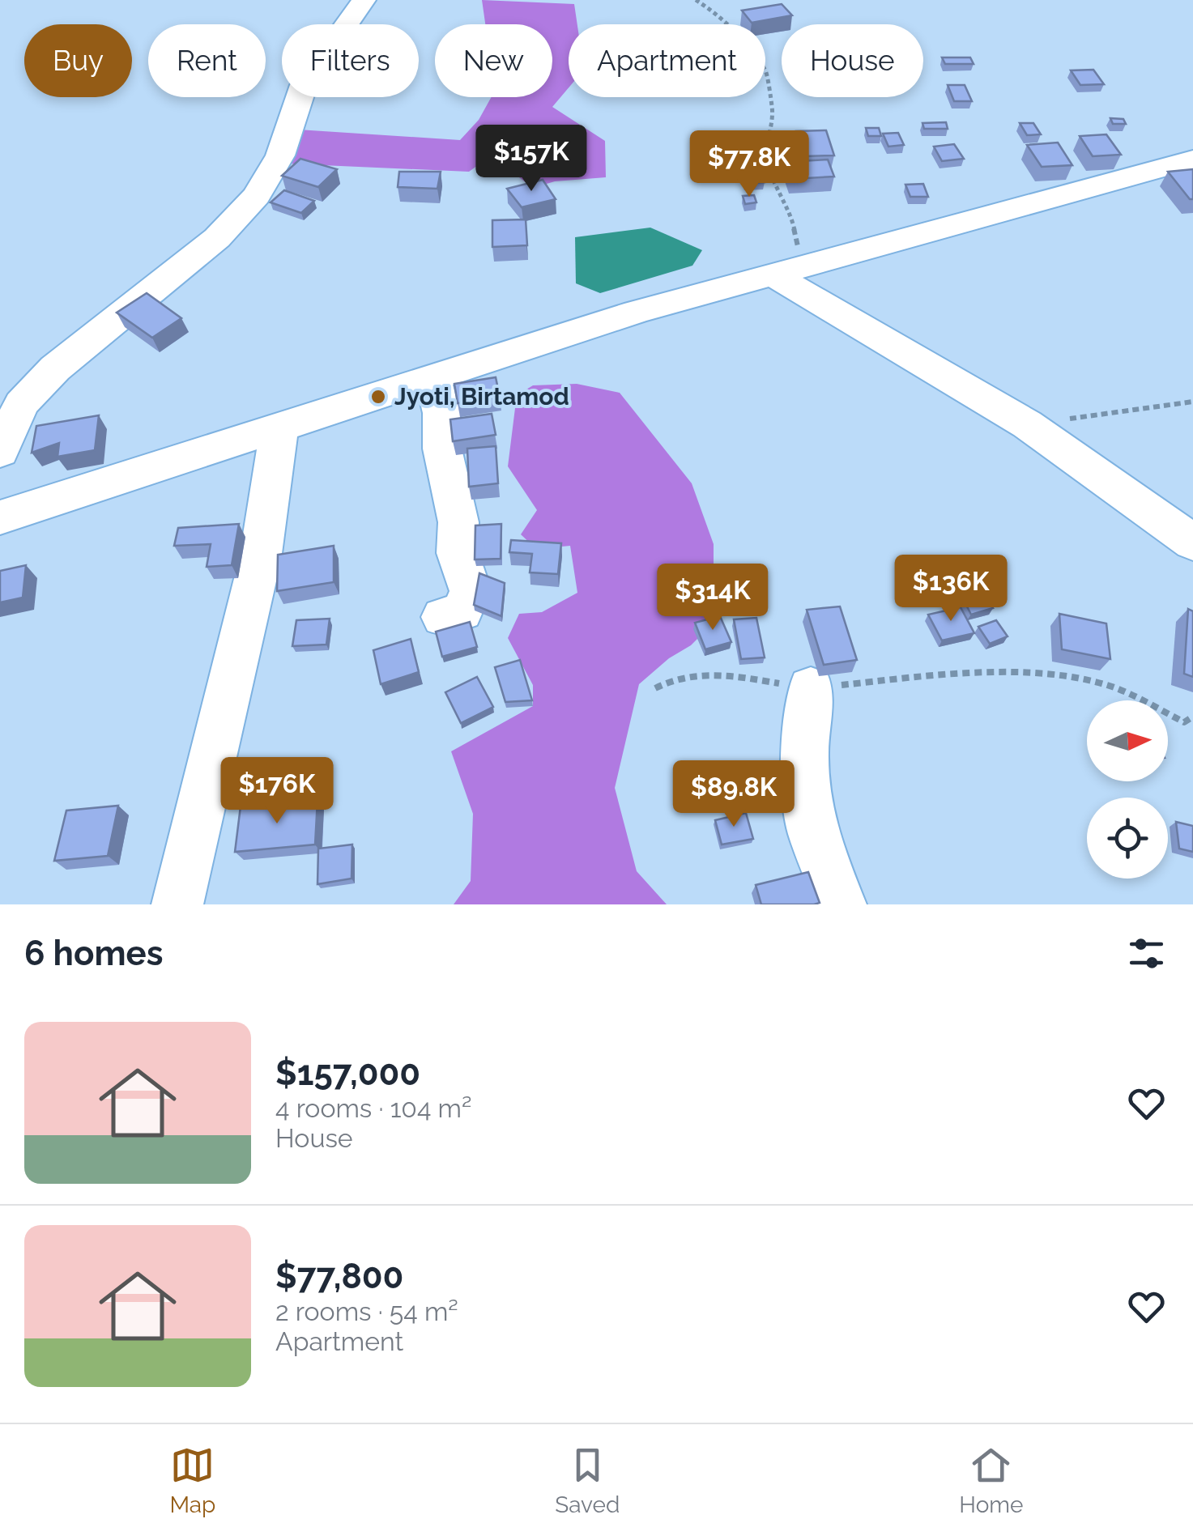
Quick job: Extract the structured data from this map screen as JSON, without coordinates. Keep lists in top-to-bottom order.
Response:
{
  "places": ["Jyoti, Birtamod"],
  "north": "right",
  "page": {
    "chip": [
      "Buy",
      "Rent",
      "Filters",
      "New",
      "Apartment",
      "House"
    ],
    "price": [
      "$157K",
      "$77.8K",
      "$136K",
      "$314K",
      "$176K",
      "$89.8K"
    ],
    "heading": "6 homes",
    "list": [
      {
        "name": "$157,000",
        "note": "4 rooms · 104 m² · House"
      },
      {
        "name": "$77,800",
        "note": "2 rooms · 54 m² · Apartment"
      }
    ],
    "tabs": ["Map", "Saved", "Home"]
  }
}
